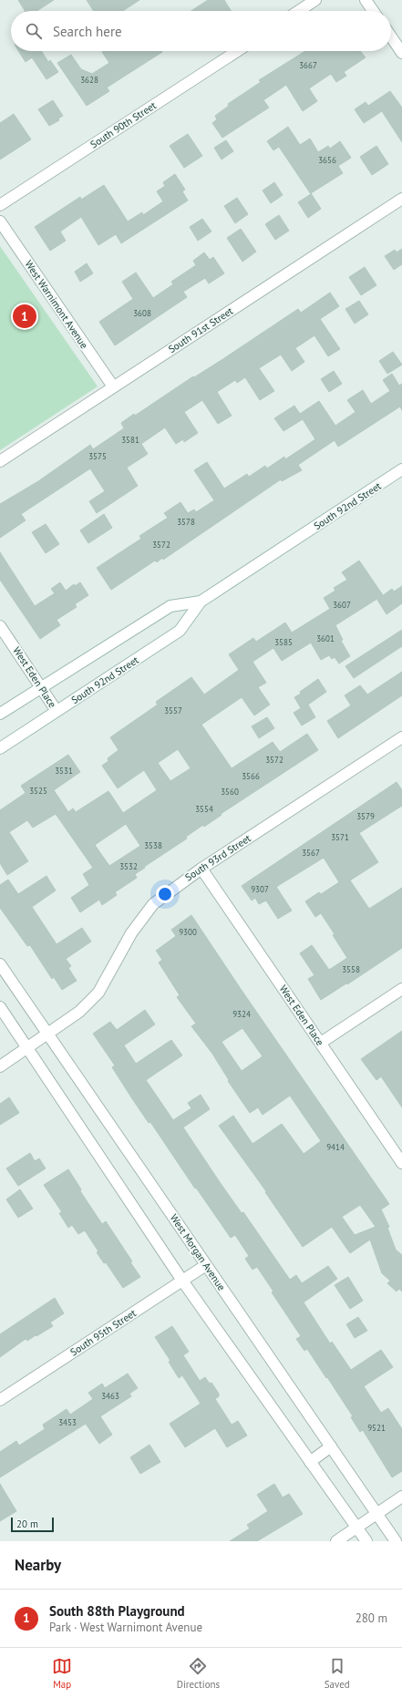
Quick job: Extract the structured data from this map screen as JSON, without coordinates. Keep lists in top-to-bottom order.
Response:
{
  "streets": {
    "street": [
      "South 90th Street",
      "West Warnimont Avenue",
      "South 91st Street",
      "South 92nd Street",
      "West Eden Place",
      "South 93rd Street",
      "West Morgan Avenue",
      "South 95th Street"
    ]
  },
  "crossings": [
    ["West Warnimont Avenue", "South 91st Street"],
    ["South 92nd Street", "West Eden Place"],
    ["West Eden Place", "South 93rd Street"],
    ["South 93rd Street", "West Morgan Avenue"],
    ["West Morgan Avenue", "South 95th Street"]
  ],
  "house_numbers": [
    "3667",
    "3628",
    "3656",
    "3608",
    "3581",
    "3575",
    "3578",
    "3572",
    "3607",
    "3601",
    "3585",
    "3557",
    "3572",
    "3531",
    "3566",
    "3525",
    "3560",
    "3554",
    "3579",
    "3571",
    "3538",
    "3567",
    "3532",
    "9307",
    "9300",
    "3558",
    "9324",
    "9414",
    "3463",
    "3453",
    "9521"
  ],
  "scale_bar": "20 m",
  "page": {
    "search": "Search here",
    "pins": "1",
    "scale": "20 m",
    "heading": "Nearby",
    "list": [
      {
        "mark": "1",
        "name": "South 88th Playground",
        "note": "Park · West Warnimont Avenue",
        "value": "280 m"
      }
    ],
    "nav": ["Map", "Directions", "Saved"]
  }
}
